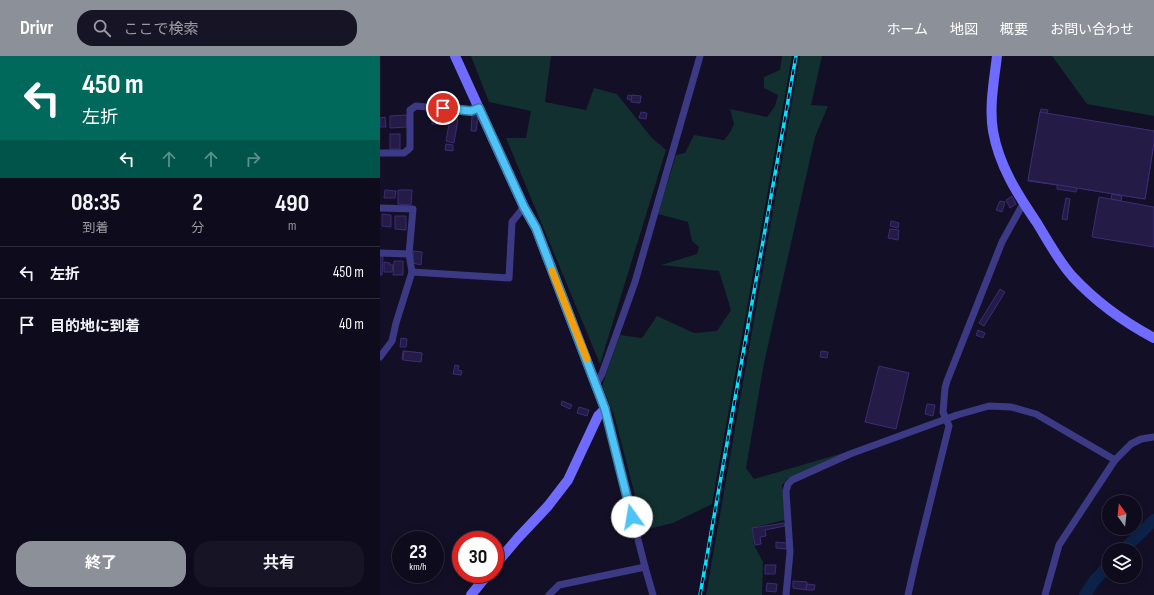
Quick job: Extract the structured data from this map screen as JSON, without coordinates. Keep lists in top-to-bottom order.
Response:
{
  "north": "top",
  "page": {
    "header": "Drivr",
    "search": "ここで検索",
    "nav": [
      "ホーム",
      "地図",
      "概要",
      "お問い合わせ"
    ],
    "turn": ["450 m", "左折"],
    "eta": [
      "08:35",
      "到着",
      "2",
      "分",
      "490",
      "m"
    ],
    "list": [
      {
        "name": "左折",
        "value": "450 m"
      },
      {
        "name": "目的地に到着",
        "value": "40 m"
      }
    ],
    "speed": "23 km/h",
    "limit": "30",
    "buttons": ["終了", "共有"]
  }
}
